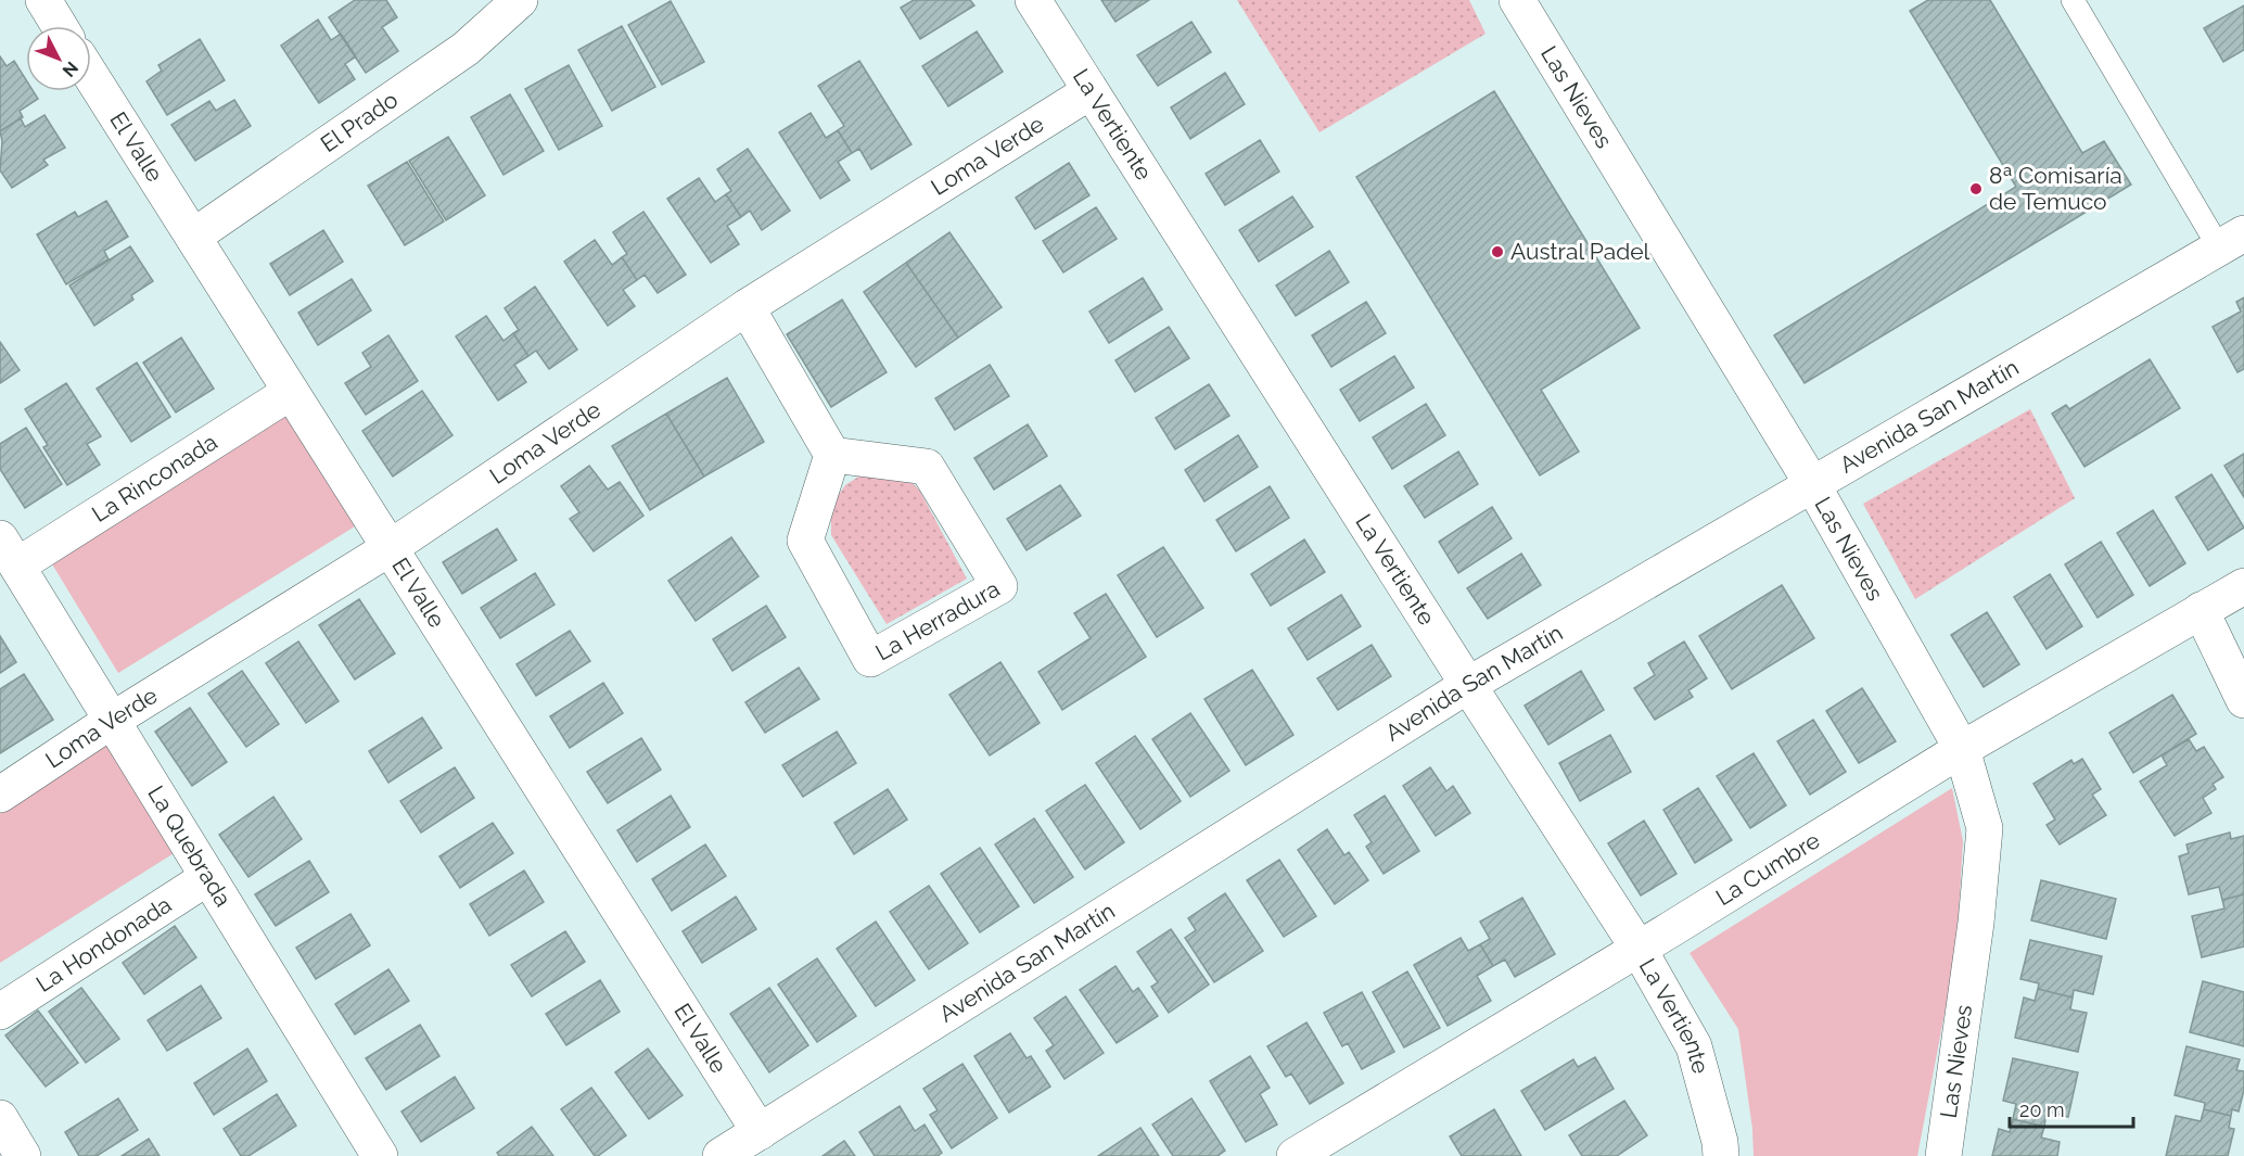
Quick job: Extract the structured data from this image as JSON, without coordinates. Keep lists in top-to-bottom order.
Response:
{
  "streets": {
    "street": [
      "Las Nieves",
      "El Prado",
      "La Vertiente",
      "El Valle",
      "Loma Verde",
      "Avenida San Martín",
      "La Rinconada",
      "La Herradura",
      "La Quebrada",
      "La Cumbre",
      "La Hondonada"
    ]
  },
  "crossings": [
    ["Las Nieves", "Avenida San Martín"],
    ["Las Nieves", "La Cumbre"],
    ["El Prado", "El Valle"],
    ["La Vertiente", "Loma Verde"],
    ["La Vertiente", "Avenida San Martín"],
    ["La Vertiente", "La Cumbre"],
    ["El Valle", "Loma Verde"],
    ["El Valle", "Avenida San Martín"],
    ["El Valle", "La Rinconada"],
    ["Loma Verde", "La Quebrada"],
    ["La Rinconada", "La Quebrada"],
    ["La Quebrada", "La Hondonada"]
  ],
  "places": ["8ª Comisaría de Temuco", "Austral Padel"],
  "scale_bar": "20 m",
  "north": "bottom right"
}
